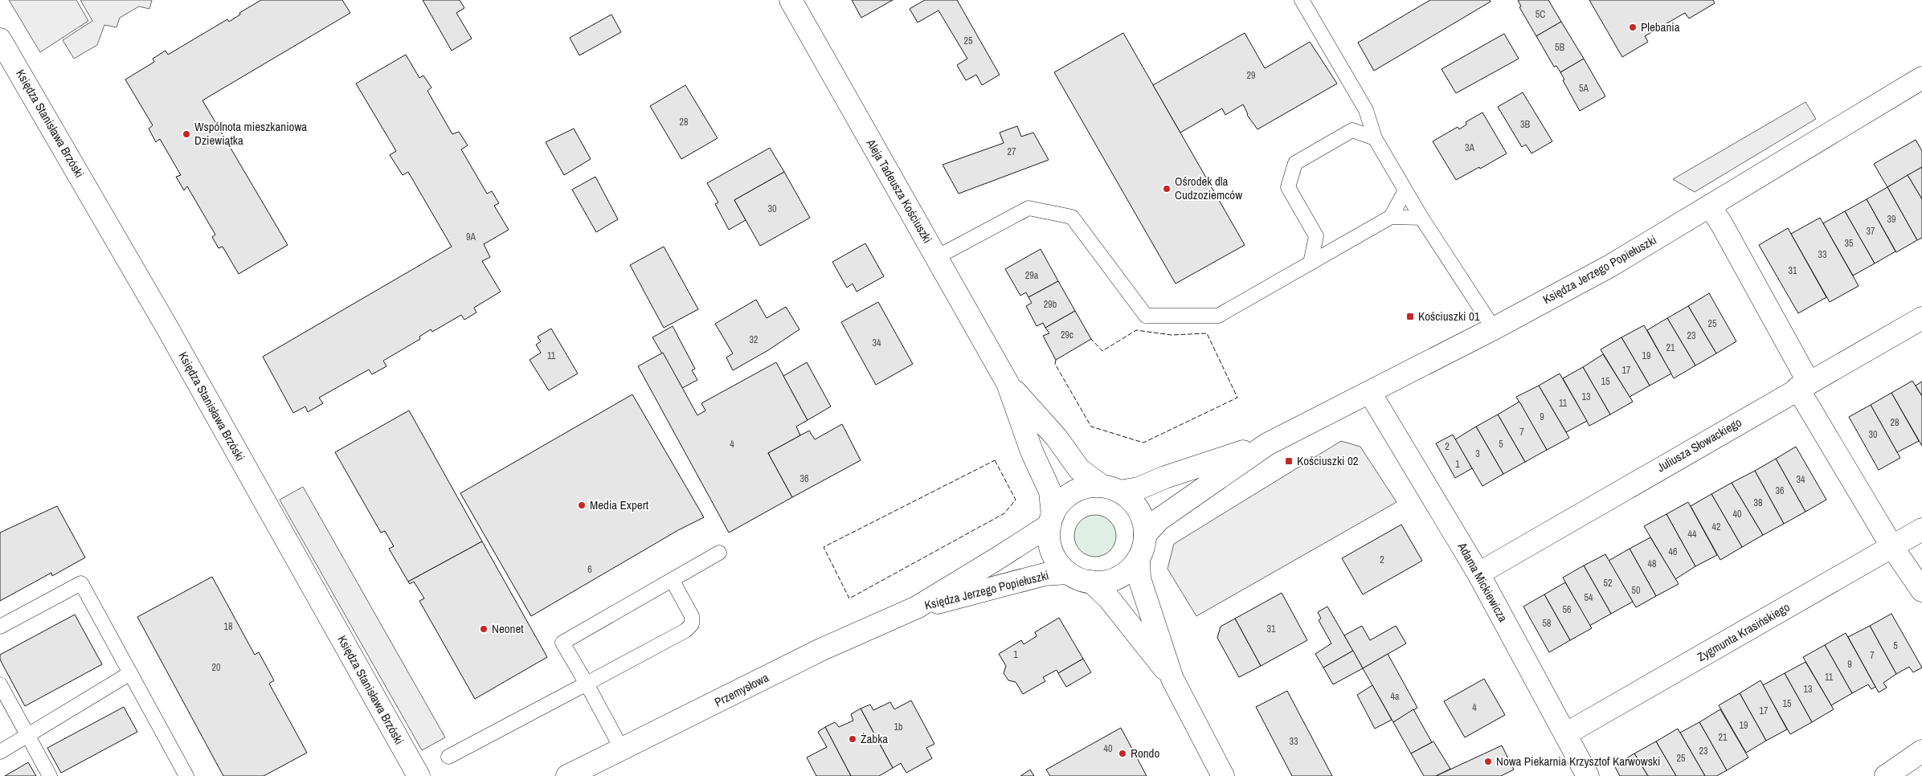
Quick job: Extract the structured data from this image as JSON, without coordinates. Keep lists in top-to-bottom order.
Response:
{
  "streets": {
    "street": [
      "Księdza Stanisława Brzóski",
      "Aleja Tadeusza Kościuszki",
      "Księdza Jerzego Popiełuszki",
      "Juliusza Słowackiego",
      "Adama Mickiewicza",
      "Zygmunta Krasińskiego",
      "Przemysłowa"
    ]
  },
  "crossings": [
    ["Aleja Tadeusza Kościuszki", "Księdza Jerzego Popiełuszki"],
    ["Księdza Jerzego Popiełuszki", "Adama Mickiewicza"],
    ["Księdza Jerzego Popiełuszki", "Przemysłowa"],
    ["Juliusza Słowackiego", "Adama Mickiewicza"],
    ["Adama Mickiewicza", "Zygmunta Krasińskiego"]
  ],
  "places": {
    "other": [
      "Plebania",
      "Wspólnota mieszkaniowa Dziewiątka",
      "Ośrodek dla Cudzoziemców",
      "Media Expert",
      "Neonet",
      "Żabka",
      "Rondo",
      "Nowa Piekarnia Krzysztof Karwowski"
    ],
    "transit": ["Kościuszki 01", "Kościuszki 02"]
  },
  "house_numbers": [
    "5C",
    "25",
    "5B",
    "29",
    "5A",
    "28",
    "3B",
    "3A",
    "27",
    "30",
    "39",
    "37",
    "9A",
    "35",
    "33",
    "31",
    "29a",
    "29b",
    "25",
    "29c",
    "23",
    "32",
    "34",
    "21",
    "11",
    "19",
    "17",
    "15",
    "13",
    "11",
    "9",
    "28",
    "7",
    "30",
    "4",
    "5",
    "2",
    "3",
    "1",
    "36",
    "34",
    "36",
    "38",
    "40",
    "42",
    "44",
    "46",
    "2",
    "48",
    "6",
    "52",
    "50",
    "54",
    "56",
    "58",
    "18",
    "31",
    "5",
    "1",
    "7",
    "9",
    "20",
    "11",
    "13",
    "4a",
    "15",
    "4",
    "17",
    "19",
    "1b",
    "21",
    "33",
    "40",
    "23",
    "25"
  ]
}
